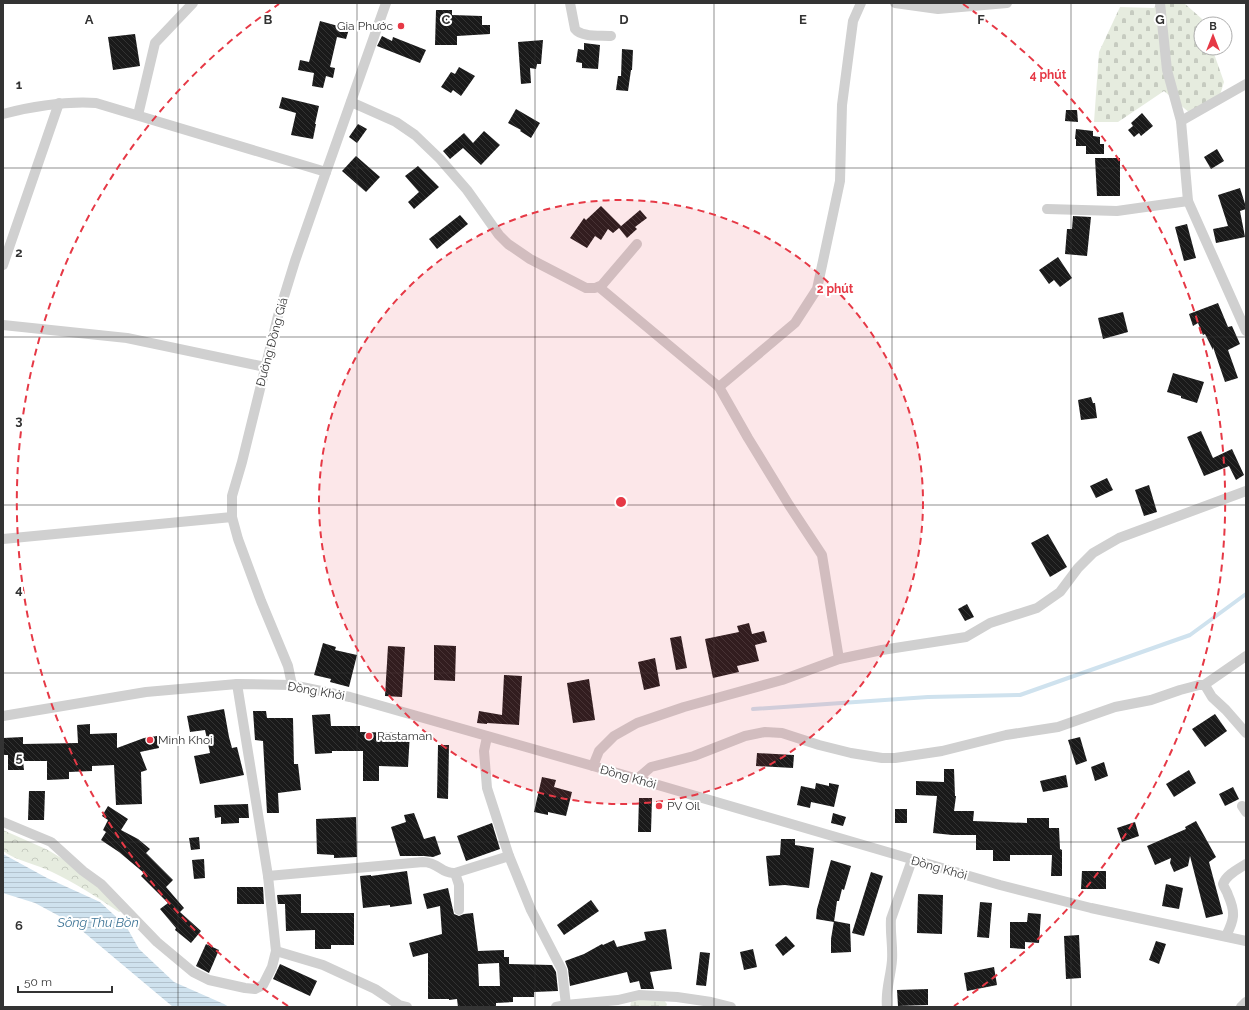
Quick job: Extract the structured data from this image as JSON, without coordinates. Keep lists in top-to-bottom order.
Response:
{
  "streets": {
    "street": ["Đường Đồng Giá", "Đồng Khởi"]
  },
  "crossings": [
    ["Đường Đồng Giá", "Đồng Khởi"]
  ],
  "water": ["Sông Thu Bồn"],
  "places": [
    "Gia Phước",
    "Rastaman",
    "Minh Khoi",
    "PV Oil"
  ],
  "scale_bar": "50 m",
  "north": "top",
  "grid": {
    "columns": [
      "A",
      "B",
      "C",
      "D",
      "E",
      "F",
      "G"
    ],
    "rows": [
      "1",
      "2",
      "3",
      "4",
      "5",
      "6"
    ]
  },
  "rings": ["4 phút", "2 phút"]
}
